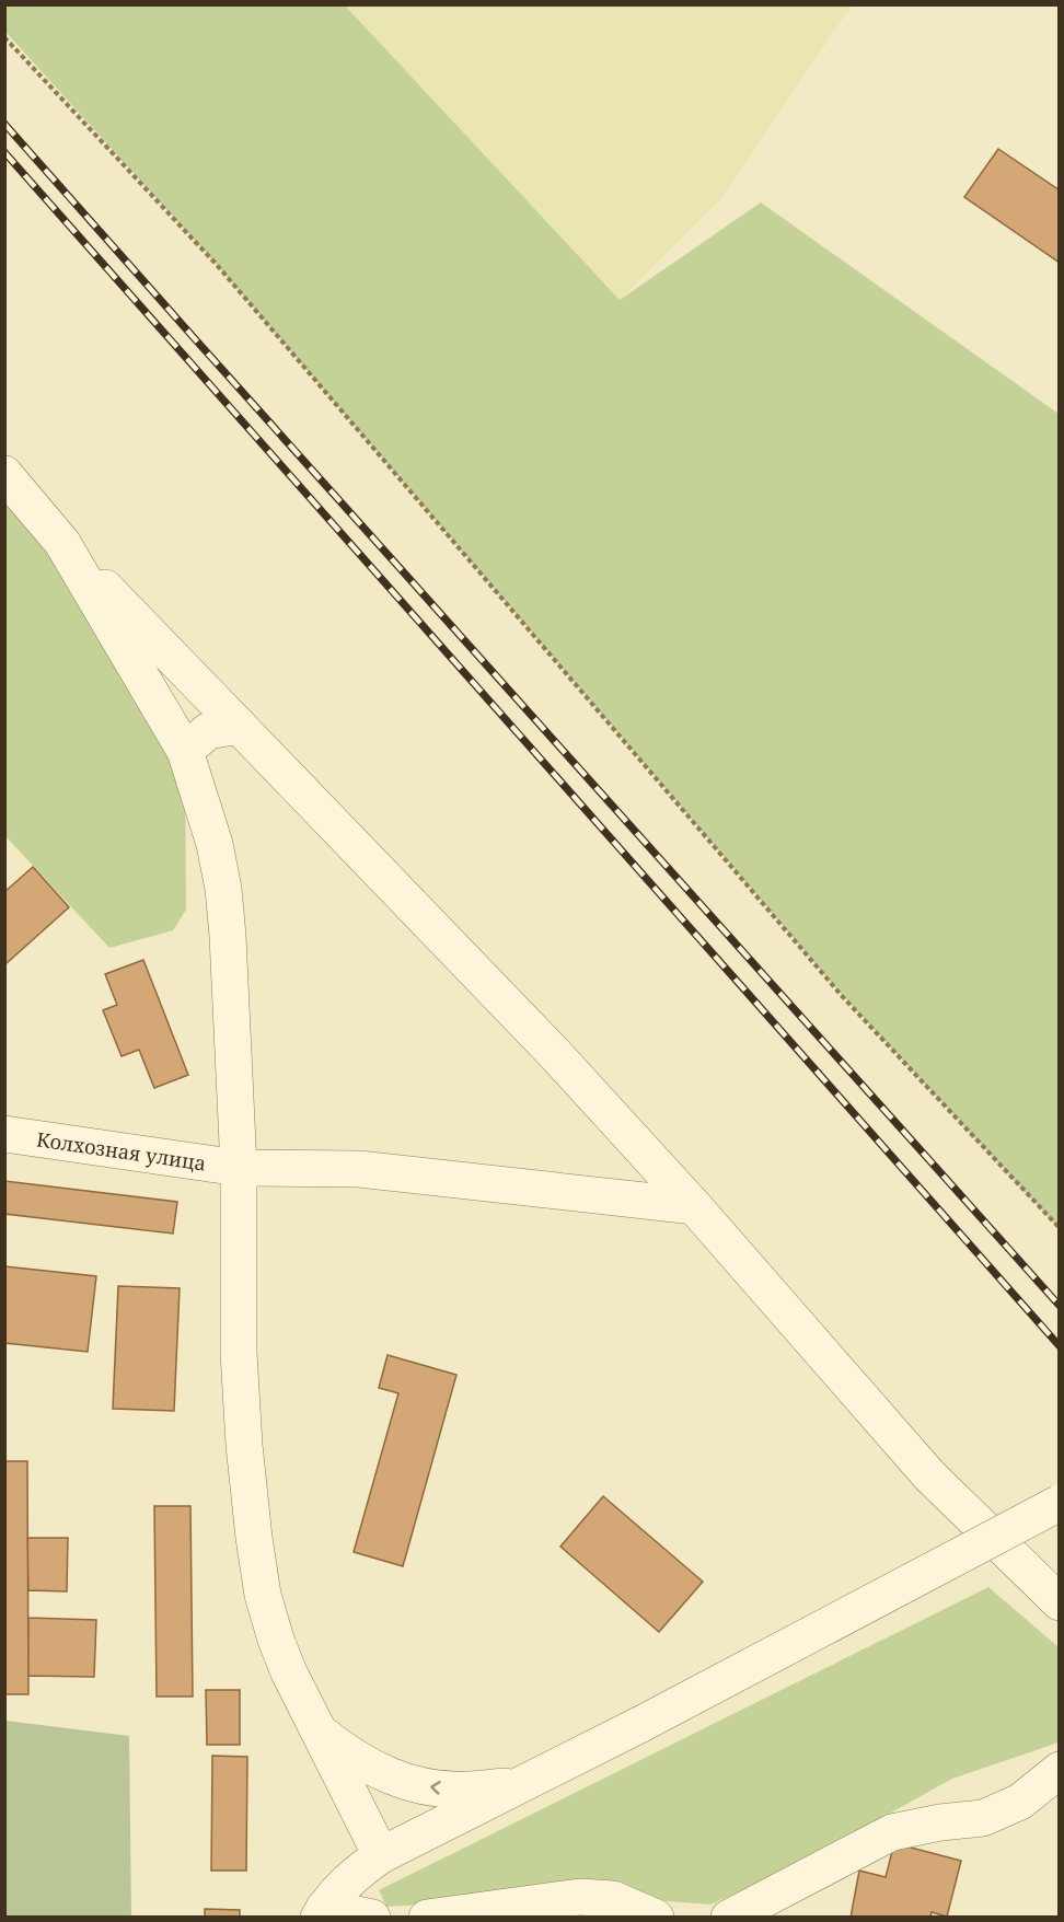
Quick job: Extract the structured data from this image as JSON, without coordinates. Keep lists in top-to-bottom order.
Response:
{
  "streets": {
    "street": ["Колхозная улица"]
  }
}
